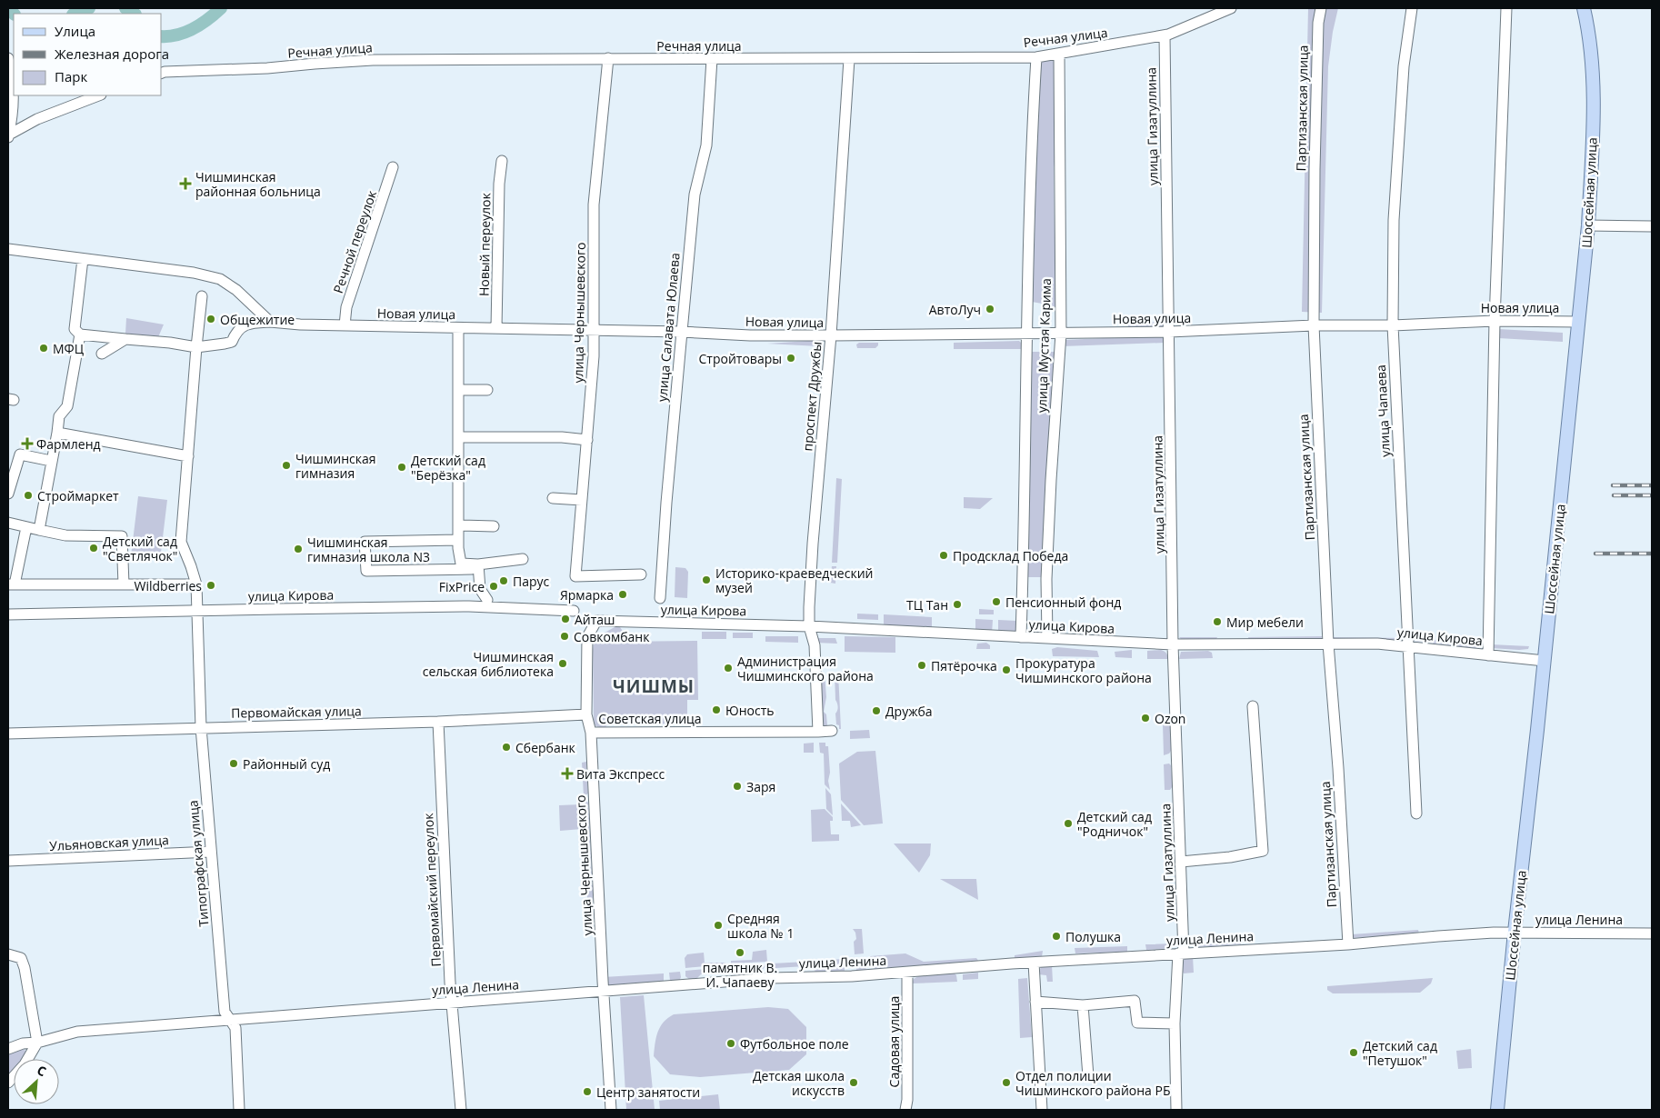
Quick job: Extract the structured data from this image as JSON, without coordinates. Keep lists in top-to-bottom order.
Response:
{
  "streets": {
    "main road": ["Шоссейная улица"],
    "street": [
      "Речная улица",
      "Партизанская улица",
      "улица Гизатуллина",
      "Речной переулок",
      "Новый переулок",
      "Новая улица",
      "улица Чернышевского",
      "улица Салавата Юлаева",
      "улица Мустая Карима",
      "проспект Дружбы",
      "улица Чапаева",
      "улица Кирова",
      "Первомайская улица",
      "Советская улица",
      "Ульяновская улица",
      "Типографская улица",
      "Первомайский переулок",
      "улица Ленина",
      "Садовая улица"
    ]
  },
  "crossings": [
    ["Речная улица", "улица Гизатуллина"],
    ["Речная улица", "улица Чернышевского"],
    ["Речная улица", "улица Салавата Юлаева"],
    ["Речная улица", "улица Мустая Карима"],
    ["Речная улица", "проспект Дружбы"],
    ["Партизанская улица", "Новая улица"],
    ["Партизанская улица", "улица Кирова"],
    ["Партизанская улица", "улица Ленина"],
    ["улица Гизатуллина", "Новая улица"],
    ["улица Гизатуллина", "улица Кирова"],
    ["улица Гизатуллина", "улица Ленина"],
    ["Шоссейная улица", "Новая улица"],
    ["Шоссейная улица", "улица Кирова"],
    ["Шоссейная улица", "улица Ленина"],
    ["Речной переулок", "Новая улица"],
    ["Новый переулок", "Новая улица"],
    ["Новая улица", "улица Чернышевского"],
    ["Новая улица", "улица Салавата Юлаева"],
    ["Новая улица", "улица Мустая Карима"],
    ["Новая улица", "проспект Дружбы"],
    ["Новая улица", "улица Чапаева"],
    ["Новая улица", "Типографская улица"],
    ["улица Чернышевского", "улица Кирова"],
    ["улица Чернышевского", "Первомайская улица"],
    ["улица Чернышевского", "Советская улица"],
    ["улица Чернышевского", "улица Ленина"],
    ["улица Мустая Карима", "улица Кирова"],
    ["проспект Дружбы", "улица Кирова"],
    ["проспект Дружбы", "Советская улица"],
    ["улица Чапаева", "улица Кирова"],
    ["улица Кирова", "Типографская улица"],
    ["Первомайская улица", "Типографская улица"],
    ["Первомайская улица", "Первомайский переулок"],
    ["Ульяновская улица", "Типографская улица"],
    ["Типографская улица", "улица Ленина"],
    ["Первомайский переулок", "улица Ленина"],
    ["улица Ленина", "Садовая улица"]
  ],
  "districts": ["ЧИШМЫ"],
  "places": {
    "health": ["Чишминская районная больница", "Фармленд", "Вита Экспресс"],
    "other": [
      "АвтоЛуч",
      "Общежитие",
      "МФЦ",
      "Стройтовары",
      "Чишминская гимназия",
      "Детский сад \"Берёзка\"",
      "Строймаркет",
      "Детский сад \"Светлячок\"",
      "Чишминская гимназия школа N3",
      "Продсклад Победа",
      "Историко-краеведческий музей",
      "Парус",
      "Wildberries",
      "FixPrice",
      "Ярмарка",
      "Пенсионный фонд",
      "ТЦ Тан",
      "Айташ",
      "Мир мебели",
      "Совкомбанк",
      "Чишминская сельская библиотека",
      "Пятёрочка",
      "Администрация Чишминского района",
      "Прокуратура Чишминского района",
      "Юность",
      "Дружба",
      "Ozon",
      "Сбербанк",
      "Районный суд",
      "Заря",
      "Детский сад \"Родничок\"",
      "Средняя школа № 1",
      "Полушка",
      "памятник В. И. Чапаеву",
      "Футбольное поле",
      "Детский сад \"Петушок\"",
      "Детская школа искусств",
      "Отдел полиции Чишминского района РБ",
      "Центр занятости"
    ]
  },
  "legend": ["Улица", "Железная дорога", "Парк"],
  "north": "top right"
}
